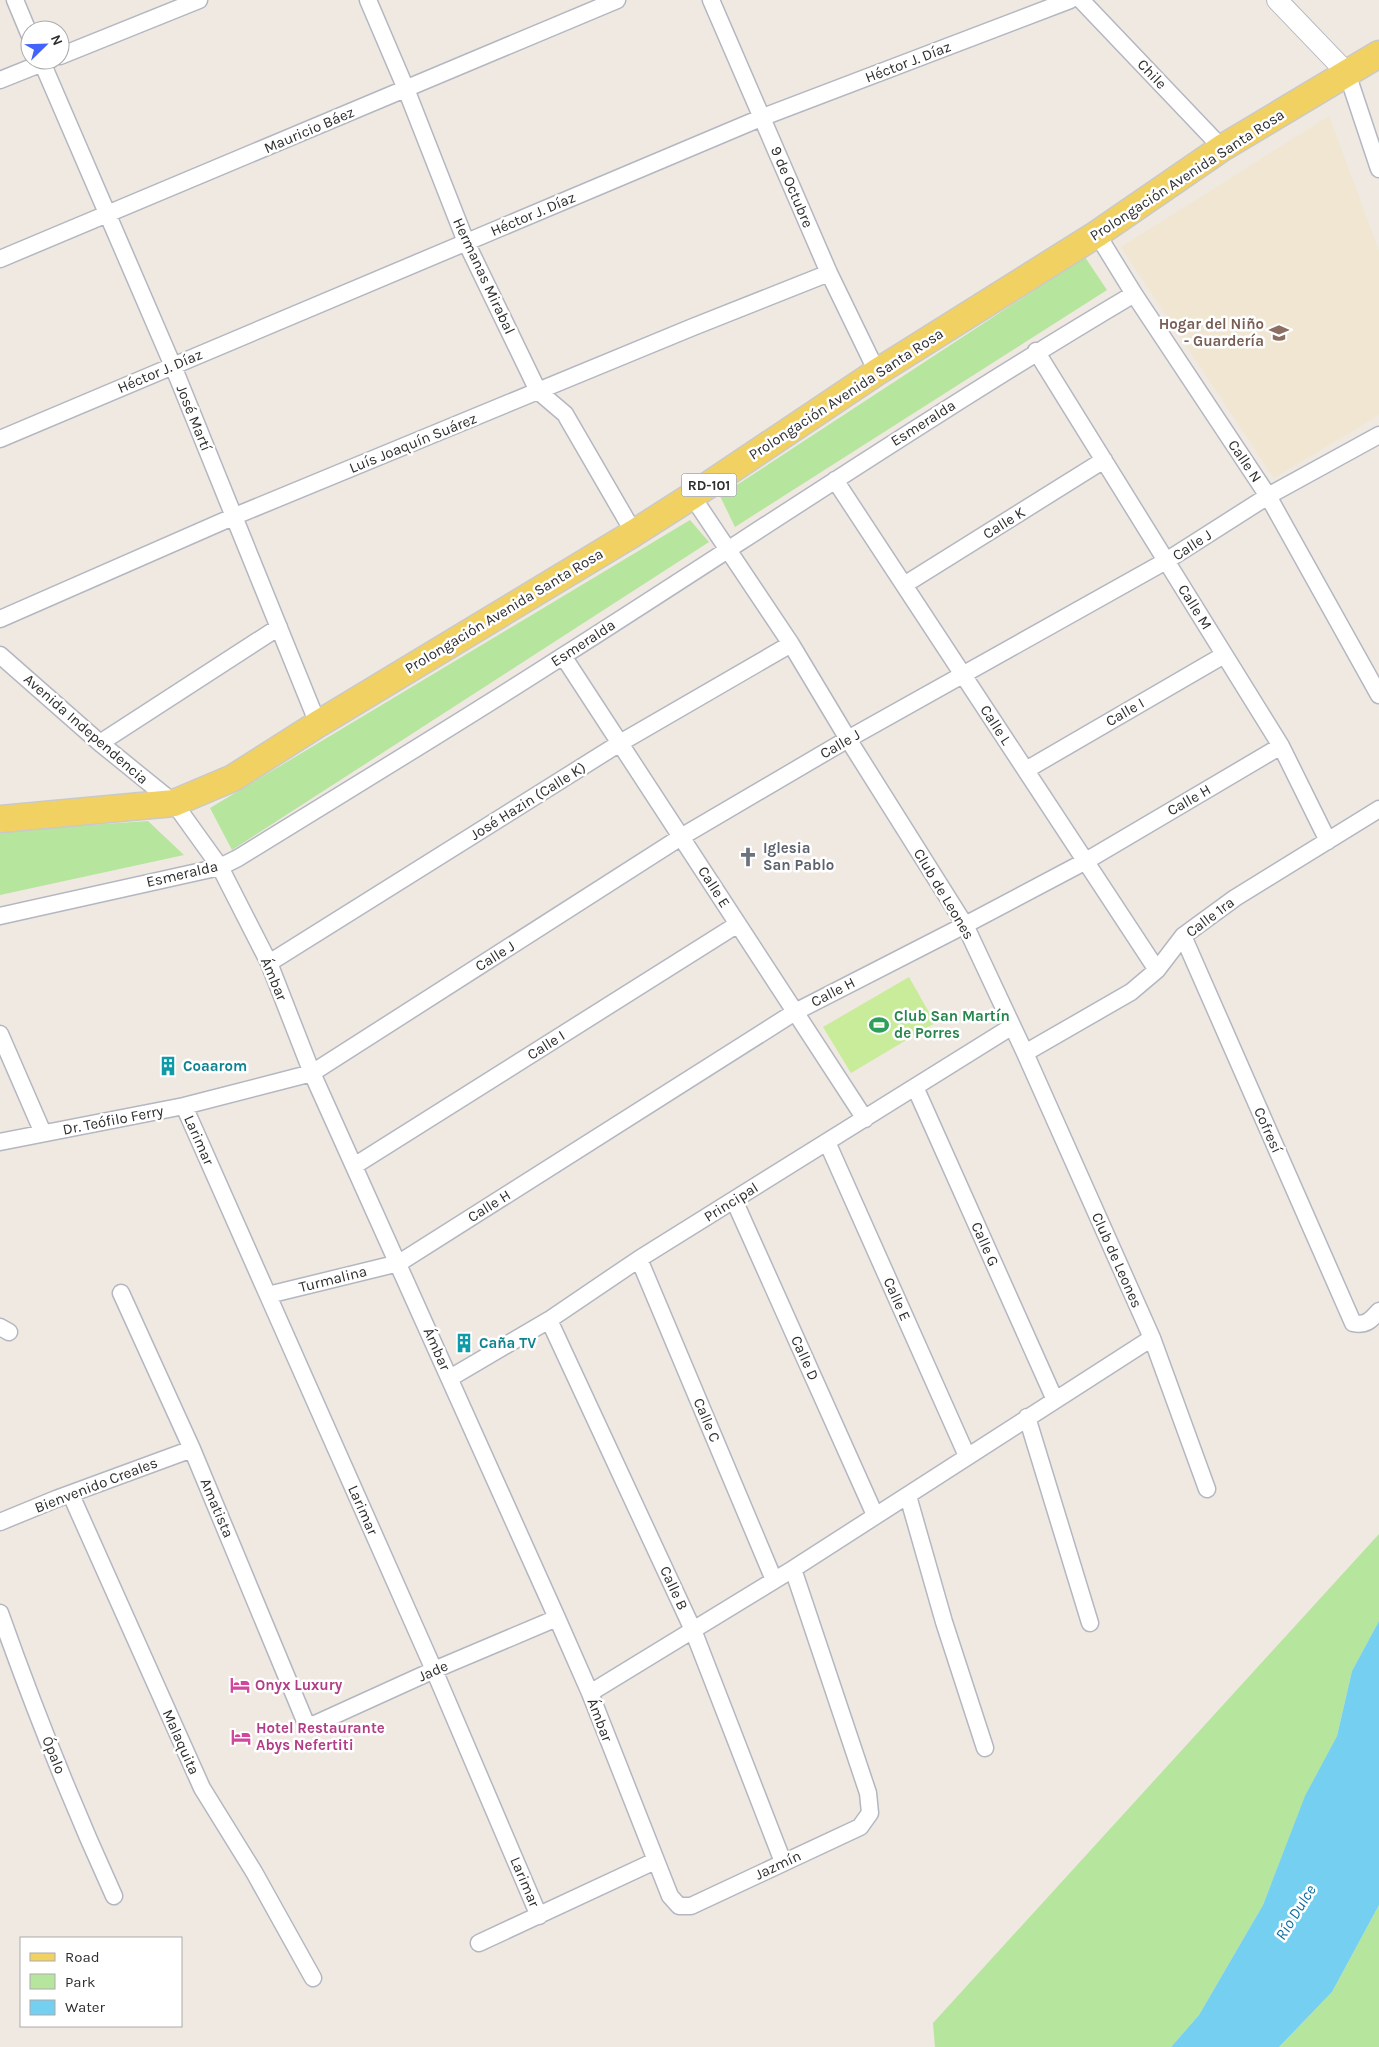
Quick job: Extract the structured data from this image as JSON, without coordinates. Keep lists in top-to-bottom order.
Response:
{
  "streets": {
    "main road": ["Prolongación Avenida Santa Rosa", "RD-101"],
    "street": [
      "Héctor J. Díaz",
      "Chile",
      "Mauricio Báez",
      "9 de Octubre",
      "Hermanas Mirabal",
      "José Martí",
      "Esmeralda",
      "Luís Joaquín Suárez",
      "Calle N",
      "Calle K",
      "Calle J",
      "Calle M",
      "Calle I",
      "Calle L",
      "Avenida Independencia",
      "Calle H",
      "José Hazin (Calle K)",
      "Calle E",
      "Club de Leones",
      "Calle 1ra",
      "Ámbar",
      "Dr. Teófilo Ferry",
      "Cofresí",
      "Larimar",
      "Principal",
      "Calle G",
      "Turmalina",
      "Calle D",
      "Calle C",
      "Bienvenido Creales",
      "Amatista",
      "Calle B",
      "Jade",
      "Malaquita",
      "Ópalo",
      "Jazmín"
    ]
  },
  "crossings": [
    ["Héctor J. Díaz", "9 de Octubre"],
    ["Héctor J. Díaz", "Hermanas Mirabal"],
    ["Héctor J. Díaz", "José Martí"],
    ["Chile", "Prolongación Avenida Santa Rosa"],
    ["Mauricio Báez", "Hermanas Mirabal"],
    ["Mauricio Báez", "José Martí"],
    ["Prolongación Avenida Santa Rosa", "9 de Octubre"],
    ["Prolongación Avenida Santa Rosa", "Hermanas Mirabal"],
    ["Prolongación Avenida Santa Rosa", "José Martí"],
    ["Prolongación Avenida Santa Rosa", "Calle N"],
    ["Prolongación Avenida Santa Rosa", "Avenida Independencia"],
    ["Prolongación Avenida Santa Rosa", "Club de Leones"],
    ["Prolongación Avenida Santa Rosa", "Ámbar"],
    ["9 de Octubre", "Luís Joaquín Suárez"],
    ["Hermanas Mirabal", "Luís Joaquín Suárez"],
    ["José Martí", "Luís Joaquín Suárez"],
    ["Esmeralda", "Calle N"],
    ["Esmeralda", "Calle M"],
    ["Esmeralda", "Calle L"],
    ["Esmeralda", "Calle E"],
    ["Esmeralda", "Club de Leones"],
    ["Esmeralda", "Ámbar"],
    ["Calle N", "Calle J"],
    ["Calle K", "Calle M"],
    ["Calle K", "Calle L"],
    ["Calle J", "Calle M"],
    ["Calle J", "Calle L"],
    ["Calle J", "Calle E"],
    ["Calle J", "Club de Leones"],
    ["Calle J", "Ámbar"],
    ["Calle J", "Dr. Teófilo Ferry"],
    ["Calle M", "Calle I"],
    ["Calle M", "Calle H"],
    ["Calle M", "Calle 1ra"],
    ["Calle I", "Calle L"],
    ["Calle I", "Calle E"],
    ["Calle I", "Ámbar"],
    ["Calle L", "Calle H"],
    ["Calle L", "Calle 1ra"],
    ["Avenida Independencia", "Ámbar"],
    ["Calle H", "Calle E"],
    ["Calle H", "Club de Leones"],
    ["Calle H", "Ámbar"],
    ["Calle H", "Turmalina"],
    ["José Hazin (Calle K)", "Calle E"],
    ["José Hazin (Calle K)", "Club de Leones"],
    ["José Hazin (Calle K)", "Ámbar"],
    ["Calle E", "Principal"],
    ["Club de Leones", "Calle 1ra"],
    ["Club de Leones", "Principal"],
    ["Calle 1ra", "Cofresí"],
    ["Ámbar", "Dr. Teófilo Ferry"],
    ["Ámbar", "Principal"],
    ["Ámbar", "Turmalina"],
    ["Ámbar", "Jade"],
    ["Ámbar", "Jazmín"],
    ["Dr. Teófilo Ferry", "Larimar"],
    ["Larimar", "Turmalina"],
    ["Larimar", "Jade"],
    ["Principal", "Calle G"],
    ["Principal", "Calle D"],
    ["Principal", "Calle C"],
    ["Principal", "Calle B"],
    ["Bienvenido Creales", "Amatista"],
    ["Bienvenido Creales", "Malaquita"],
    ["Amatista", "Jade"],
    ["Calle B", "Jazmín"]
  ],
  "water": ["Río Dulce"],
  "places": {
    "school or university": ["Hogar del Niño - Guardería"],
    "church": ["Iglesia San Pablo"],
    "sports": ["Club San Martín de Porres"],
    "building": ["Coaarom", "Caña TV"],
    "hotel": ["Onyx Luxury", "Hotel Restaurante Abys Nefertiti"]
  },
  "legend": ["Road", "Park", "Water"],
  "north": "top right"
}
